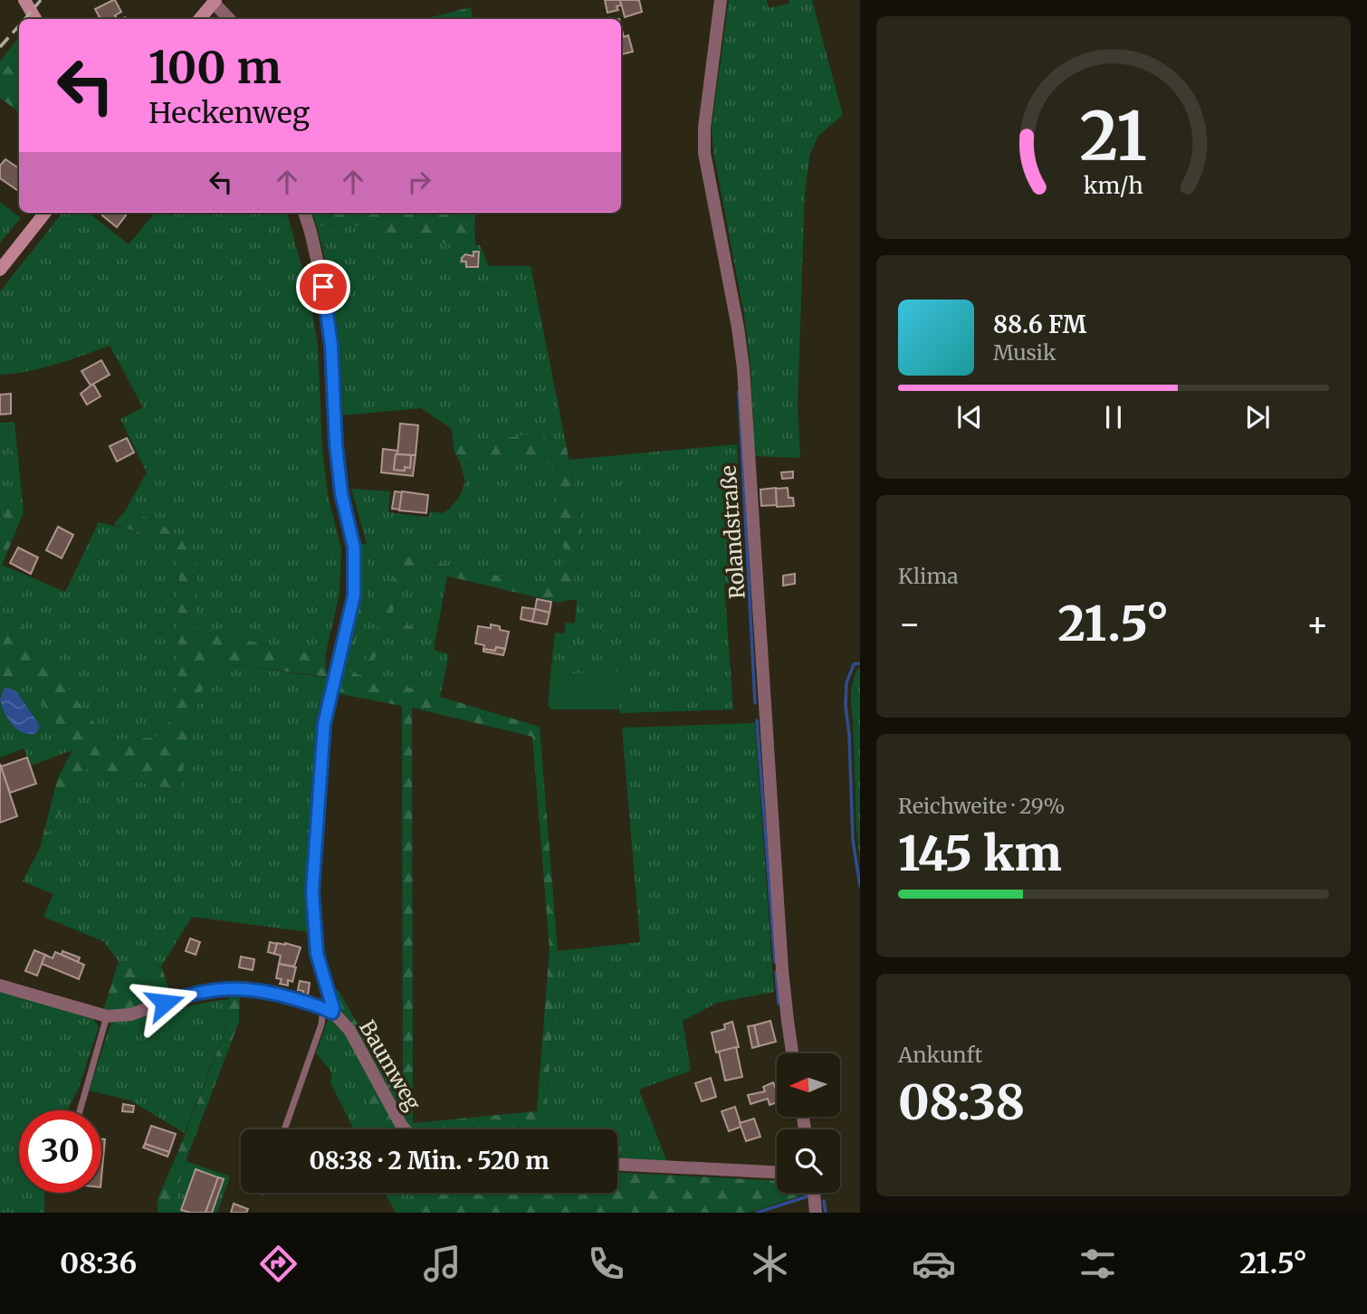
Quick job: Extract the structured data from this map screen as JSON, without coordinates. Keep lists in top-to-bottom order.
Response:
{
  "streets": {
    "street": ["Rolandstraße", "Baumweg"]
  },
  "north": "left",
  "page": {
    "turn": ["100 m", "Heckenweg"],
    "song": ["88.6 FM", "Musik"],
    "tile": [
      "Klima",
      ["Reichweite · 29%", "145 km"],
      ["Ankunft", "08:38"]
    ],
    "heat": ["−", "21.5°", "+"],
    "limit": "30",
    "trip": "08:38 · 2 Min. · 520 m",
    "tabs": ["08:36", "21.5°"],
    "gauge": ["21", "km/h"]
  }
}
